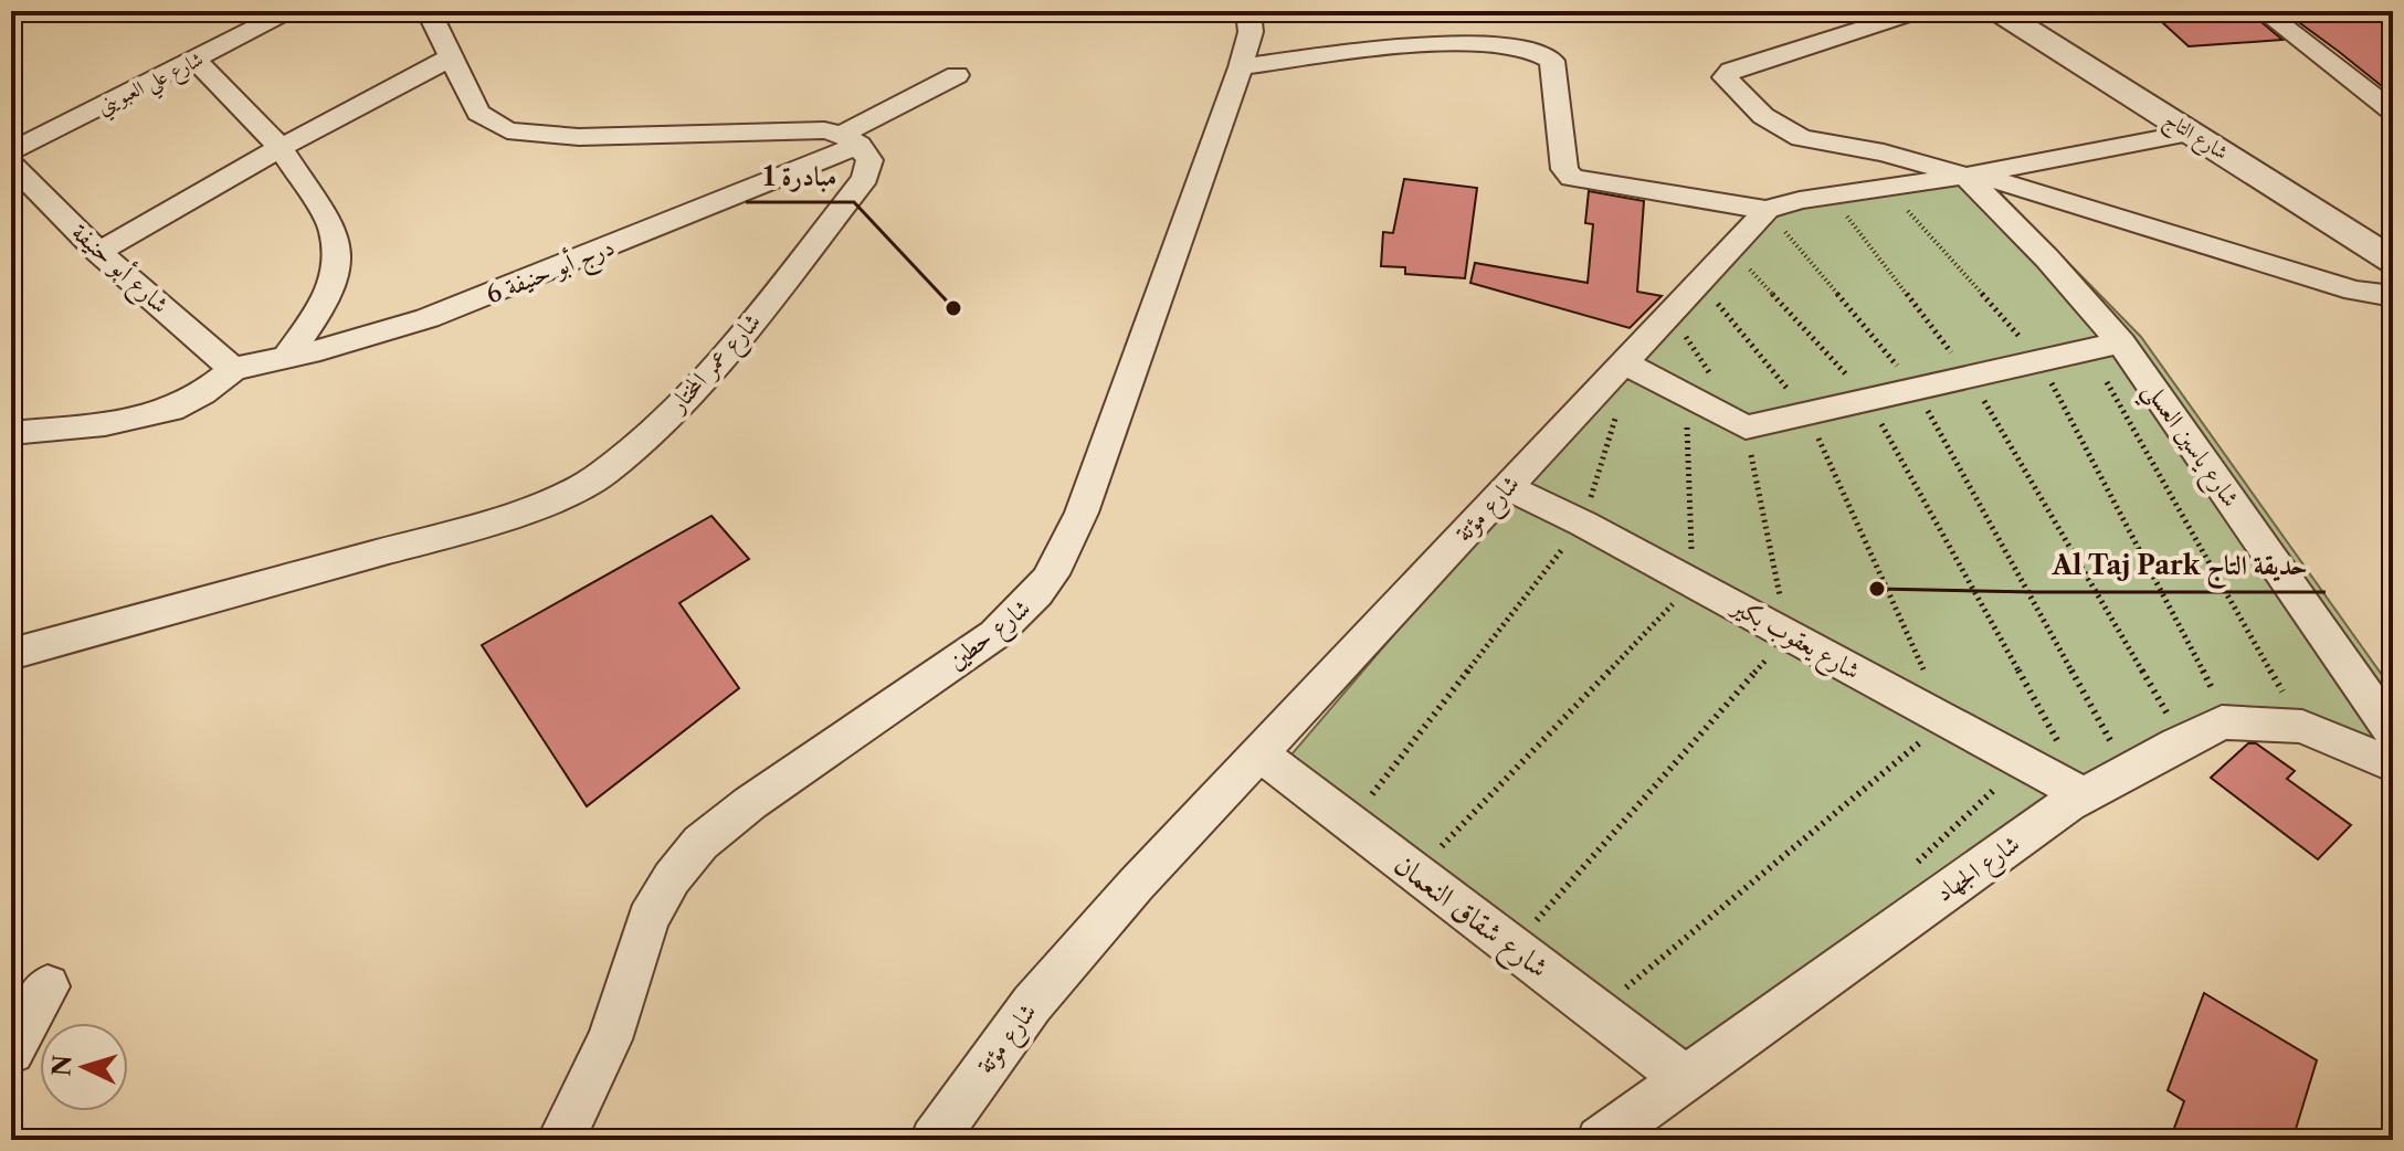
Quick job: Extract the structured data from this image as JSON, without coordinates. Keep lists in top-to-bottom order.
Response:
{
  "streets": {
    "street": [
      "شارع علي العبويني",
      "شارع التاج",
      "شارع أبو حنيفة",
      "درج أبو حنيفة 6",
      "شارع عمر المختار",
      "شارع ياسين العسلي",
      "شارع مؤتة",
      "شارع حطين",
      "شارع يعقوب بكير",
      "شارع الجهاد",
      "شارع شقاق النعمان"
    ]
  },
  "crossings": [
    ["شارع أبو حنيفة", "درج أبو حنيفة 6"],
    ["درج أبو حنيفة 6", "شارع عمر المختار"],
    ["شارع مؤتة", "شارع يعقوب بكير"],
    ["شارع مؤتة", "شارع شقاق النعمان"],
    ["شارع يعقوب بكير", "شارع الجهاد"],
    ["شارع الجهاد", "شارع شقاق النعمان"]
  ],
  "places": ["مبادرة 1", "Al Taj Park حديقة التاج"],
  "north": "left"
}
